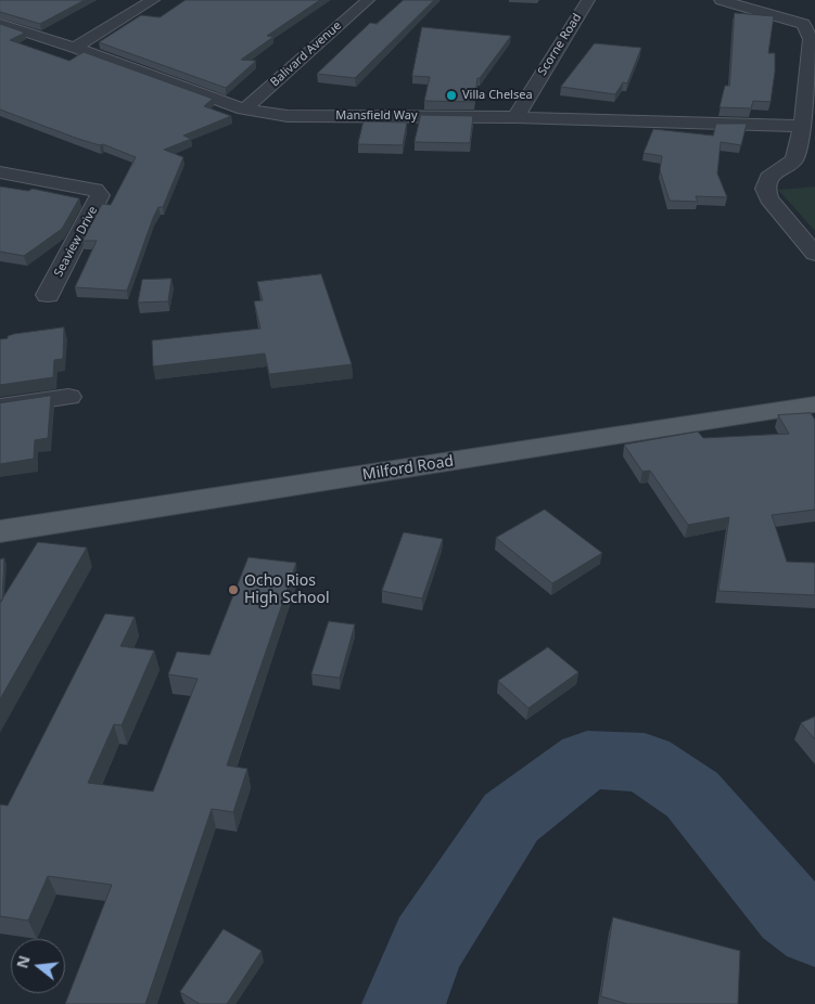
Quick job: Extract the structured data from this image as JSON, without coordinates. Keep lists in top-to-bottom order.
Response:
{
  "streets": {
    "main road": ["Milford Road"],
    "street": [
      "Scorne Road",
      "Balivard Avenue",
      "Mansfield Way",
      "Seaview Drive"
    ]
  },
  "crossings": [
    ["Scorne Road", "Mansfield Way"],
    ["Balivard Avenue", "Mansfield Way"]
  ],
  "places": ["Villa Chelsea", "Ocho Rios High School"],
  "north": "left"
}
